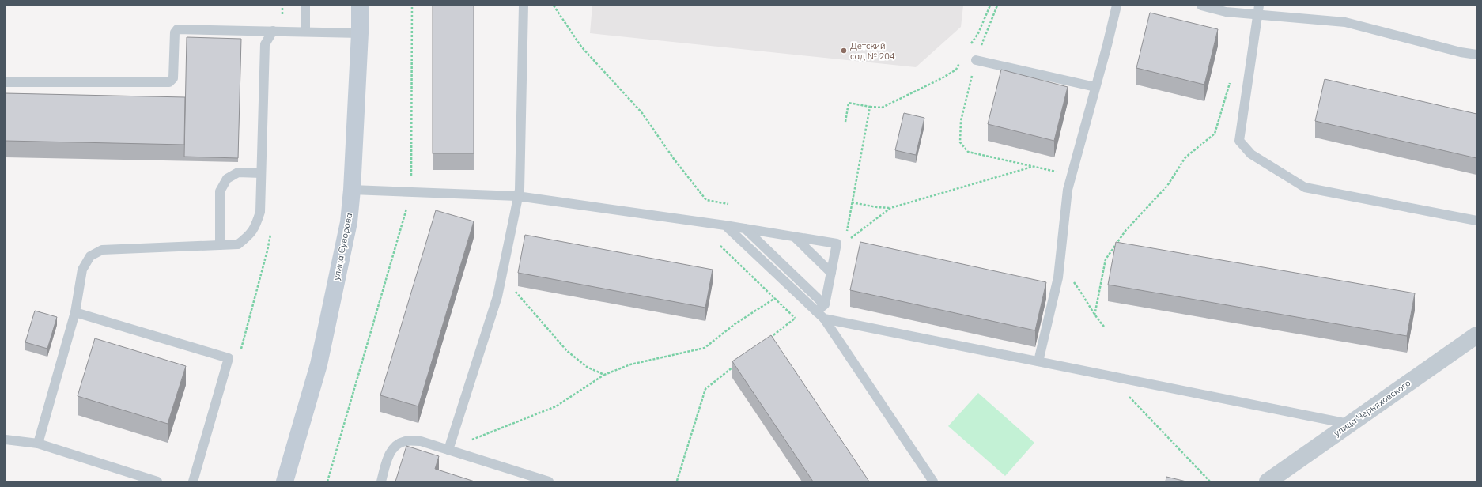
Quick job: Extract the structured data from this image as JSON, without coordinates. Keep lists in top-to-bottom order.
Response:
{
  "streets": {
    "main road": ["улица Суворова"],
    "street": ["улица Черняховского"]
  },
  "places": ["Детский сад № 204"]
}
